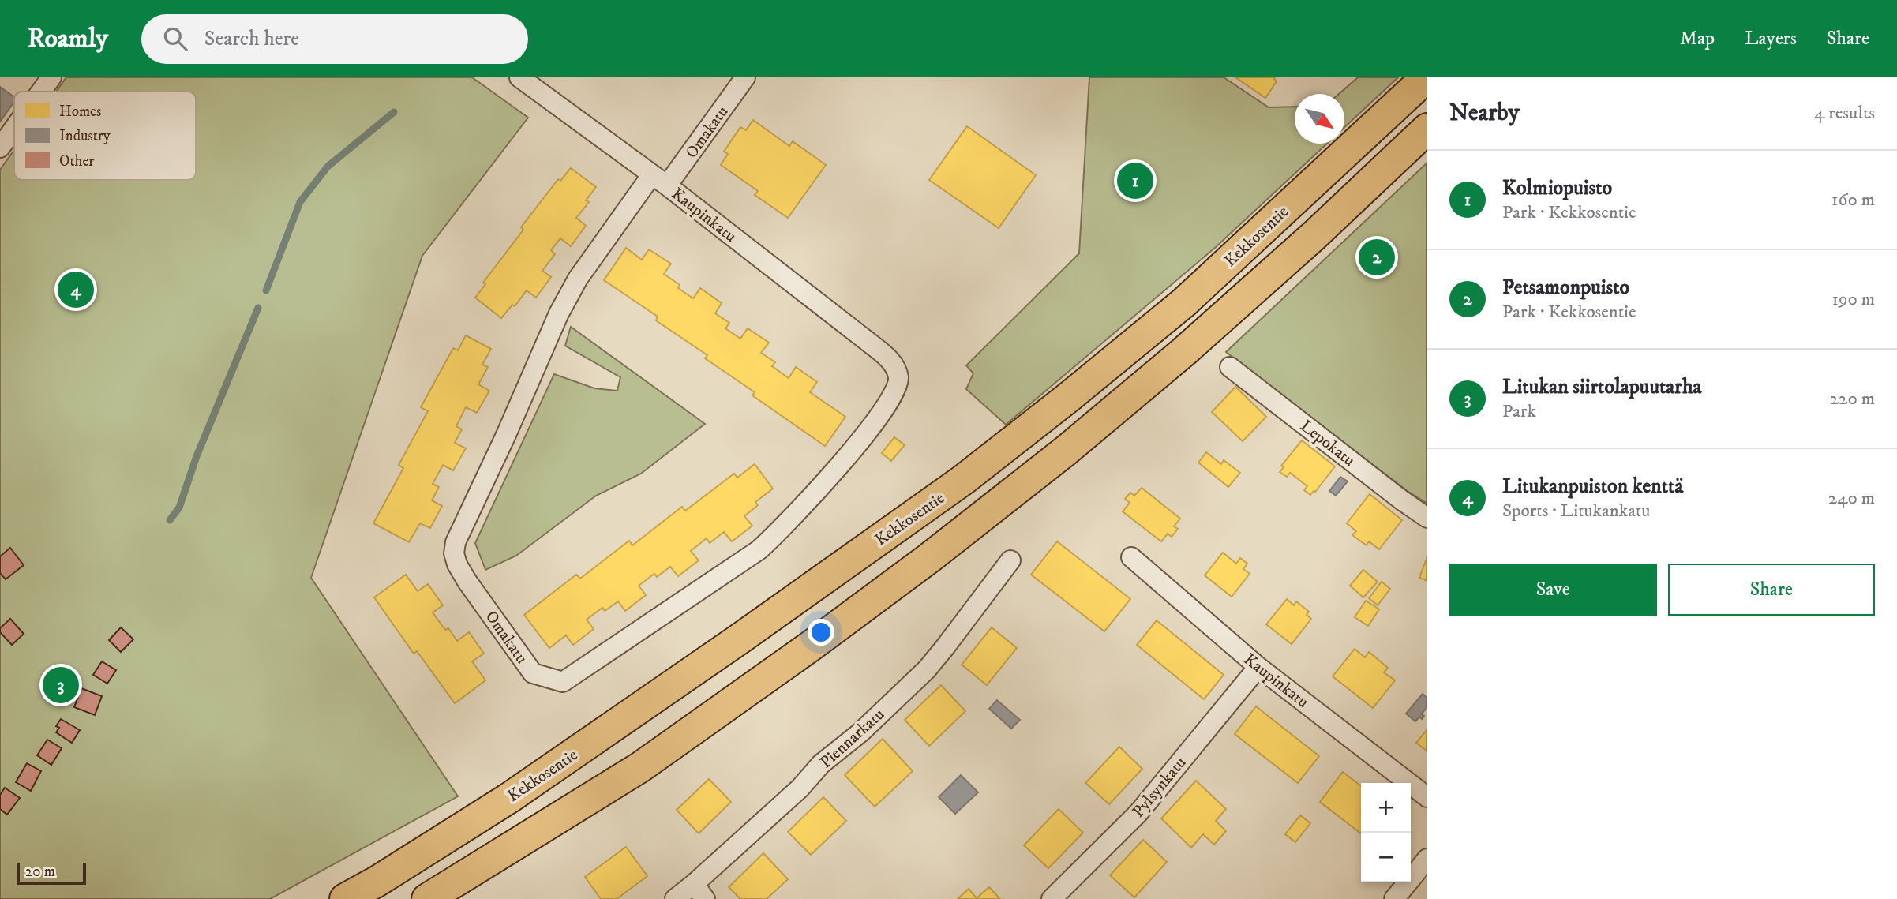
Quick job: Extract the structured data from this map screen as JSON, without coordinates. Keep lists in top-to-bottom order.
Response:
{
  "streets": {
    "highway": ["Kekkosentie"],
    "street": [
      "Omakatu",
      "Kaupinkatu",
      "Lepokatu",
      "Piennarkatu",
      "Pylsynkatu"
    ]
  },
  "crossings": [
    ["Omakatu", "Kaupinkatu"],
    ["Kaupinkatu", "Pylsynkatu"]
  ],
  "legend": ["Homes", "Industry", "Other"],
  "scale_bar": "20 m",
  "north": "bottom right",
  "page": {
    "header": "Roamly",
    "search": "Search here",
    "nav": ["Map", "Layers", "Share"],
    "heading": ["Nearby", "4 results"],
    "list": [
      {
        "mark": "1",
        "name": "Kolmiopuisto",
        "note": "Park · Kekkosentie",
        "value": "160 m"
      },
      {
        "mark": "2",
        "name": "Petsamonpuisto",
        "note": "Park · Kekkosentie",
        "value": "190 m"
      },
      {
        "mark": "3",
        "name": "Litukan siirtolapuutarha",
        "note": "Park",
        "value": "220 m"
      },
      {
        "mark": "4",
        "name": "Litukanpuiston kenttä",
        "note": "Sports · Litukankatu",
        "value": "240 m"
      }
    ],
    "pins": [
      "1",
      "2",
      "4",
      "3"
    ],
    "buttons": ["Save", "Share"],
    "map_buttons": ["+", "−"],
    "scale": "20 m"
  }
}
